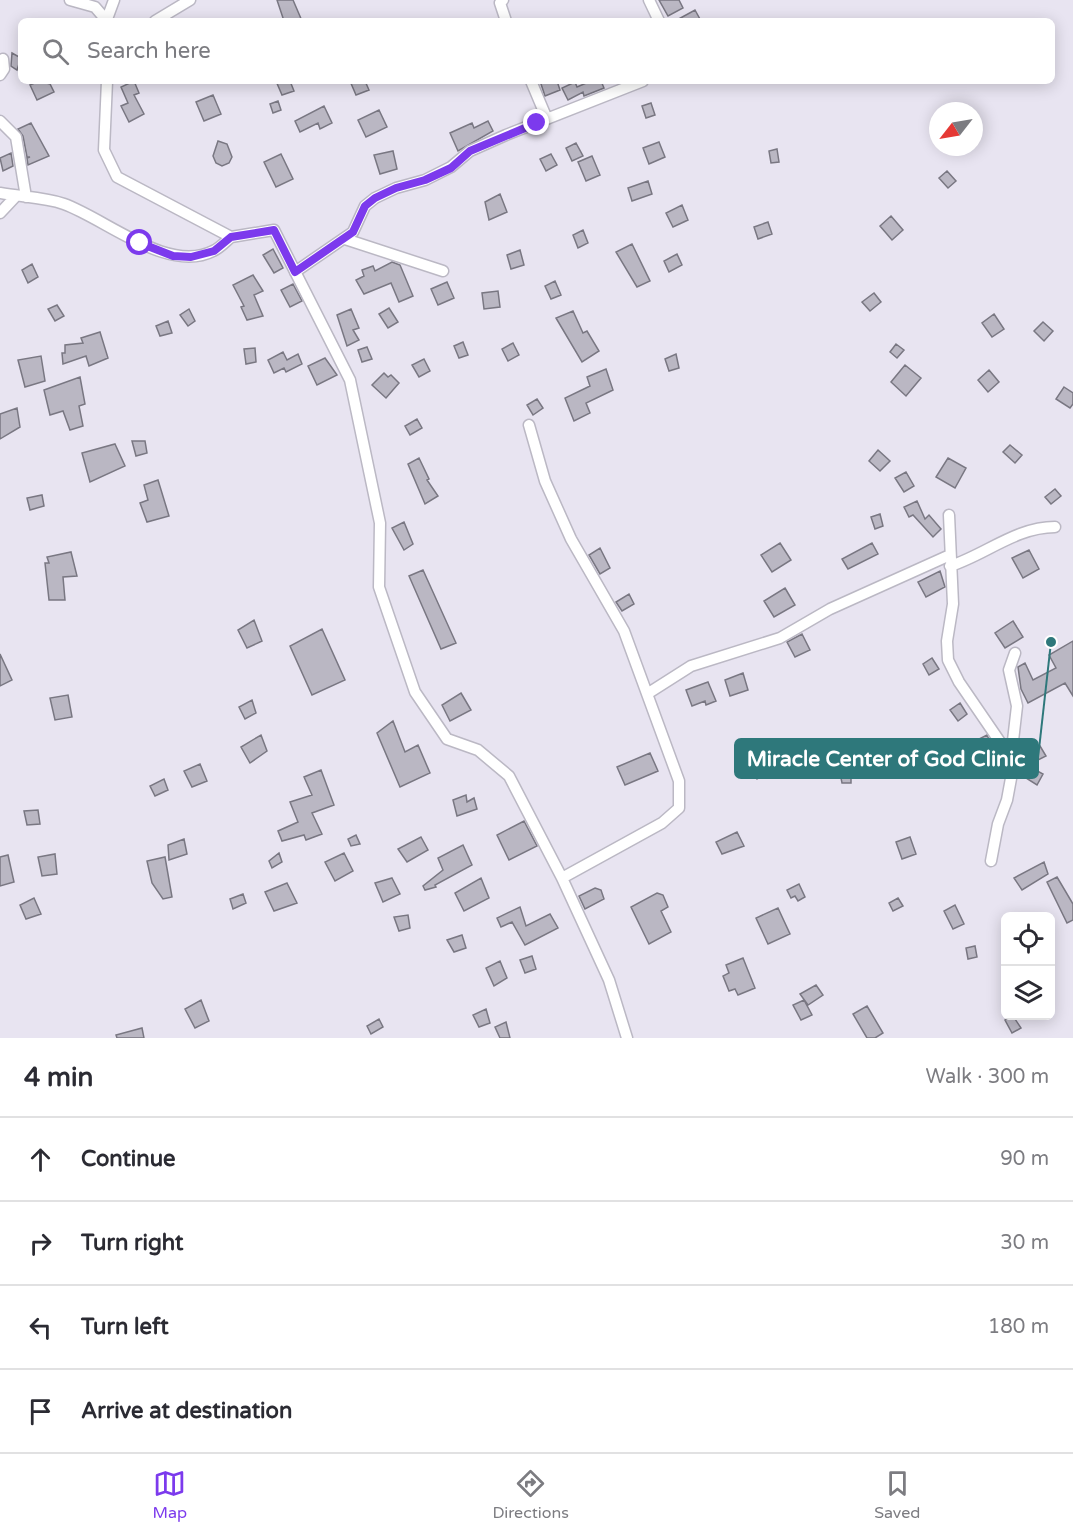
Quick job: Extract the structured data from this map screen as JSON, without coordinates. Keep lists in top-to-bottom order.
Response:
{
  "places": ["Miracle Center of God Clinic"],
  "north": "bottom left",
  "page": {
    "search": "Search here",
    "heading": ["4 min", "Walk · 300 m"],
    "list": [
      ["Continue", "90 m"],
      ["Turn right", "30 m"],
      ["Turn left", "180 m"],
      "Arrive at destination"
    ],
    "nav": ["Map", "Directions", "Saved"]
  }
}
